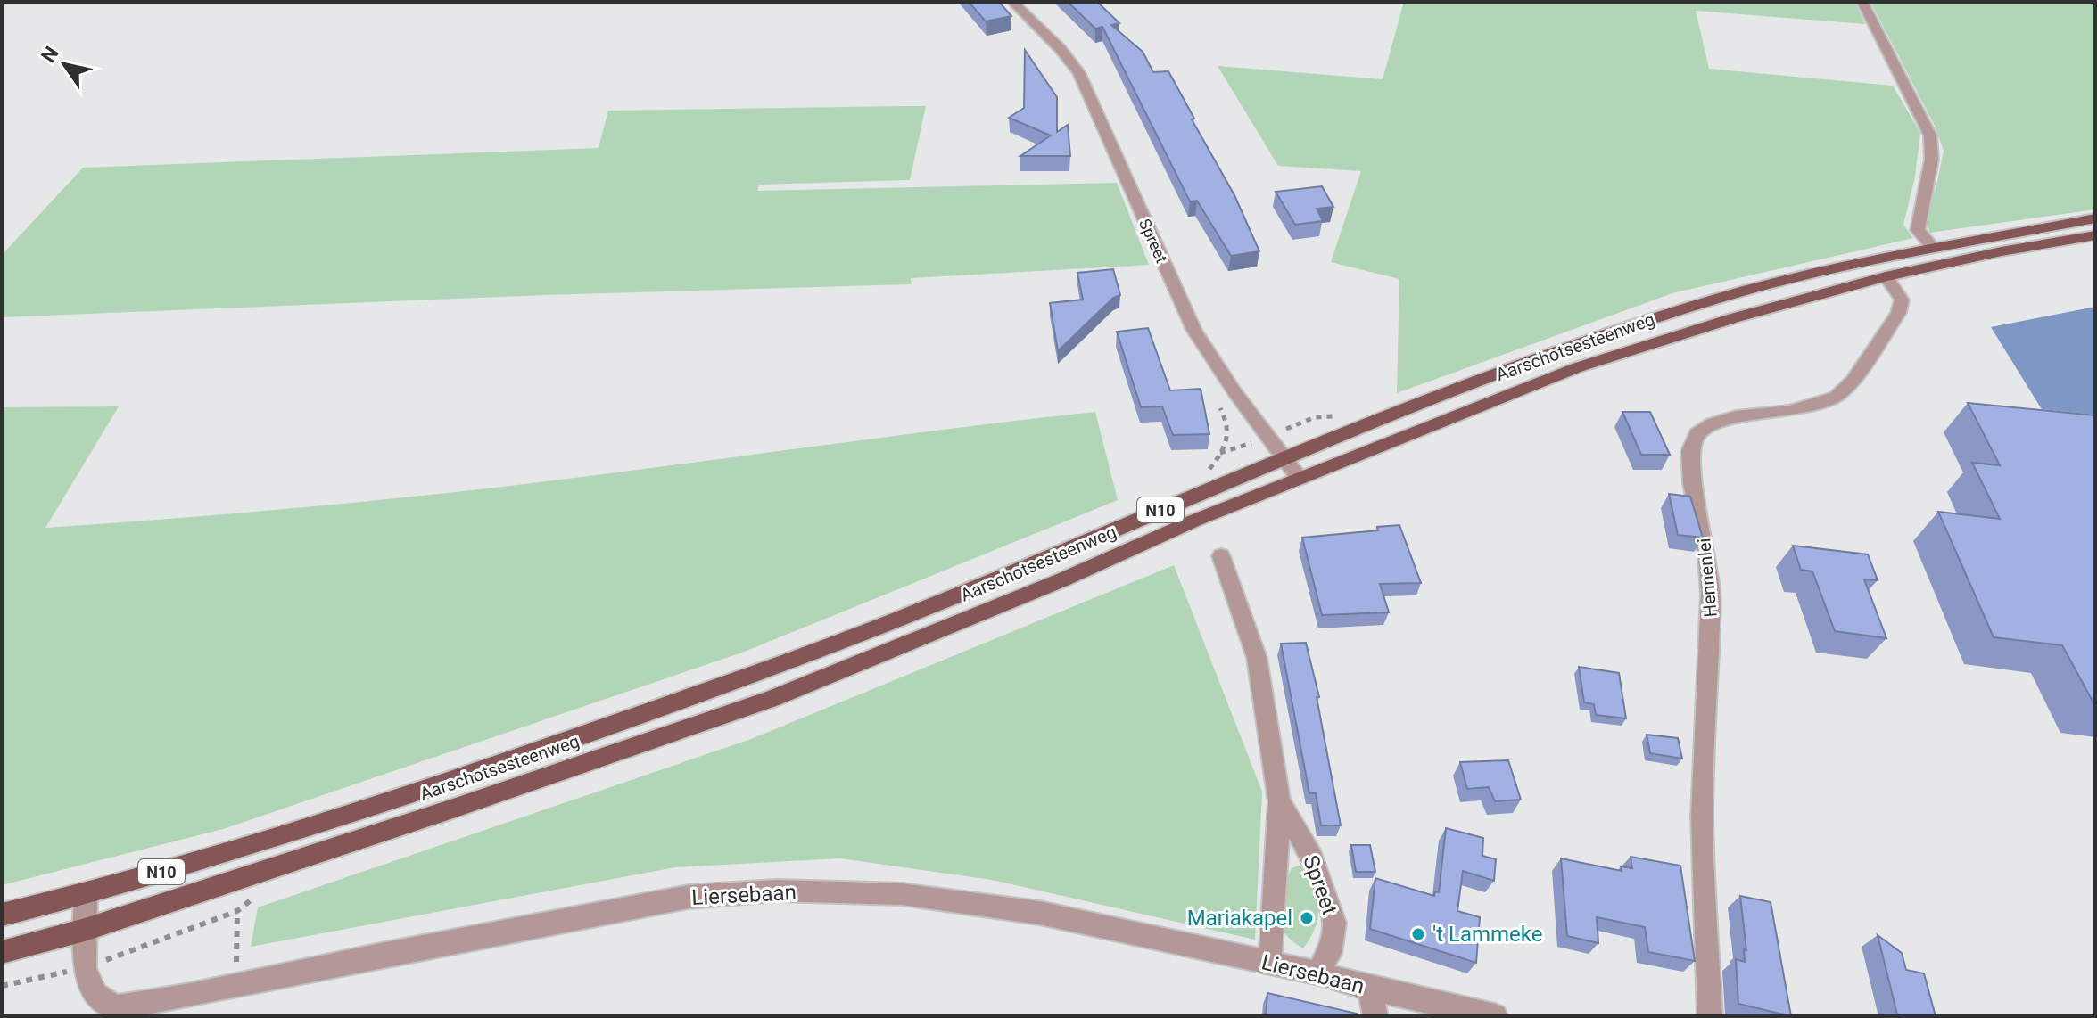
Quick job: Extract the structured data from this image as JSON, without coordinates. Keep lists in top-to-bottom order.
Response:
{
  "streets": {
    "main road": ["Aarschotsesteenweg", "N10"],
    "street": ["Spreet", "Hennenlei", "Liersebaan"]
  },
  "crossings": [
    ["Spreet", "Aarschotsesteenweg"],
    ["Spreet", "Liersebaan"],
    ["Aarschotsesteenweg", "Hennenlei"],
    ["Aarschotsesteenweg", "Liersebaan"]
  ],
  "places": ["Mariakapel", "'t Lammeke"],
  "north": "top left"
}
